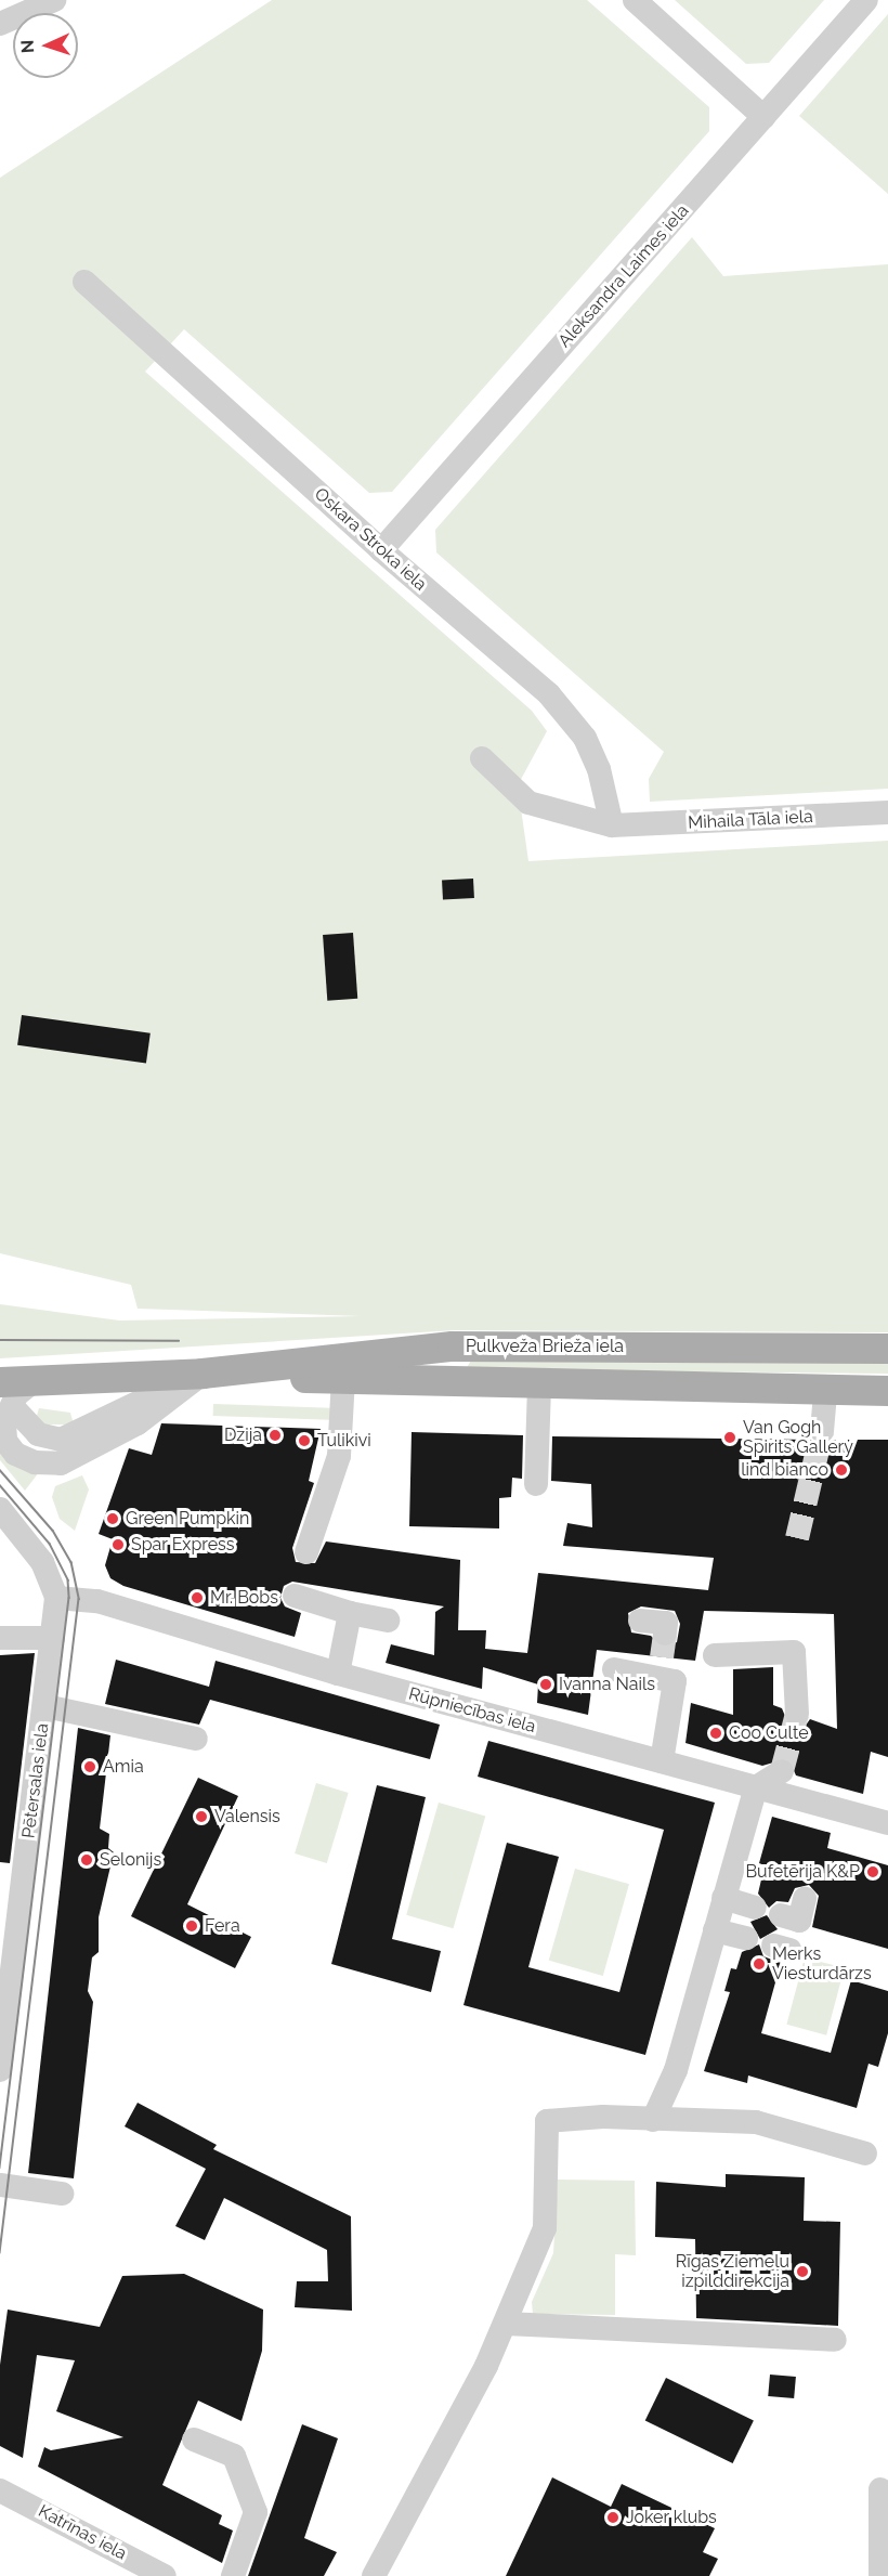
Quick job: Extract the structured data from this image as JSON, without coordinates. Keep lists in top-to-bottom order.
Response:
{
  "streets": {
    "main road": ["Pulkveža Brieža iela"],
    "street": [
      "Aleksandra Laimes iela",
      "Oskara Stroka iela",
      "Mihaila Tāla iela",
      "Rūpniecības iela",
      "Pētersalas iela",
      "Katrīnas iela"
    ]
  },
  "crossings": [
    ["Aleksandra Laimes iela", "Oskara Stroka iela"],
    ["Oskara Stroka iela", "Mihaila Tāla iela"],
    ["Rūpniecības iela", "Pētersalas iela"]
  ],
  "places": [
    "Dzija",
    "Van Gogh Spirits Gallery",
    "Tulikivi",
    "lind bianco",
    "Green Pumpkin",
    "Spar Express",
    "Mr. Bobs",
    "Ivanna Nails",
    "Coo Culte",
    "Amia",
    "Valensis",
    "Selonijs",
    "Bufetērija K&P",
    "Fera",
    "Merks Viesturdārzs",
    "Rīgas Ziemeļu izpilddirekcija",
    "Joker klubs"
  ],
  "north": "left"
}
